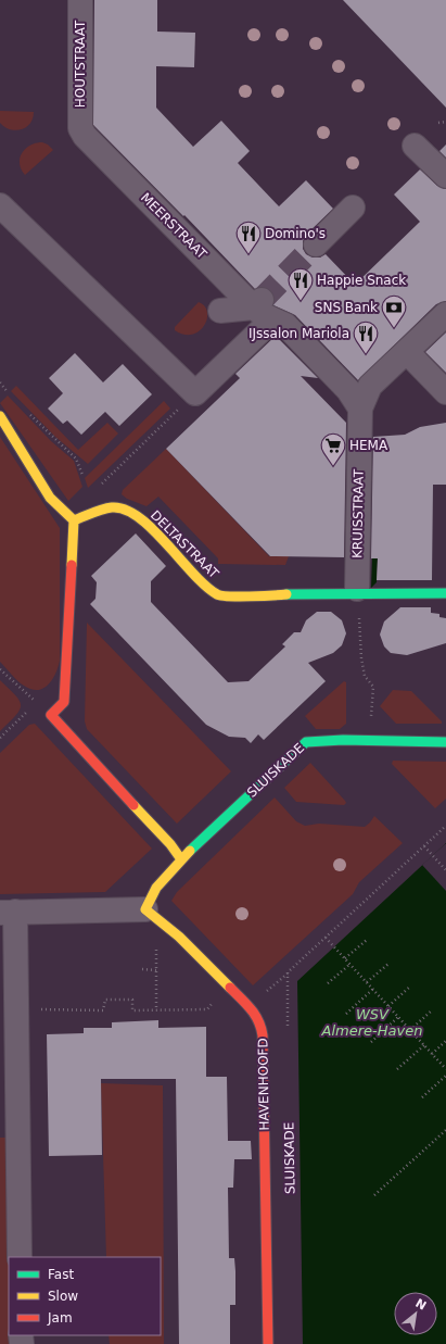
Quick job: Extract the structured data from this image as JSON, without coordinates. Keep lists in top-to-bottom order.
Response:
{
  "streets": {
    "street": [
      "HOUTSTRAAT",
      "MEERSTRAAT",
      "KRUISSTRAAT",
      "DELTASTRAAT",
      "SLUISKADE",
      "HAVENHOOFD"
    ]
  },
  "crossings": [
    ["HOUTSTRAAT", "MEERSTRAAT"],
    ["MEERSTRAAT", "KRUISSTRAAT"],
    ["KRUISSTRAAT", "DELTASTRAAT"]
  ],
  "water": ["WSV Almere-Haven"],
  "places": {
    "restaurant": ["Domino's", "Happie Snack", "IJssalon Mariola"],
    "bank": ["SNS Bank"],
    "supermarket": ["HEMA"]
  },
  "legend": ["Fast", "Slow", "Jam"],
  "north": "top right"
}
